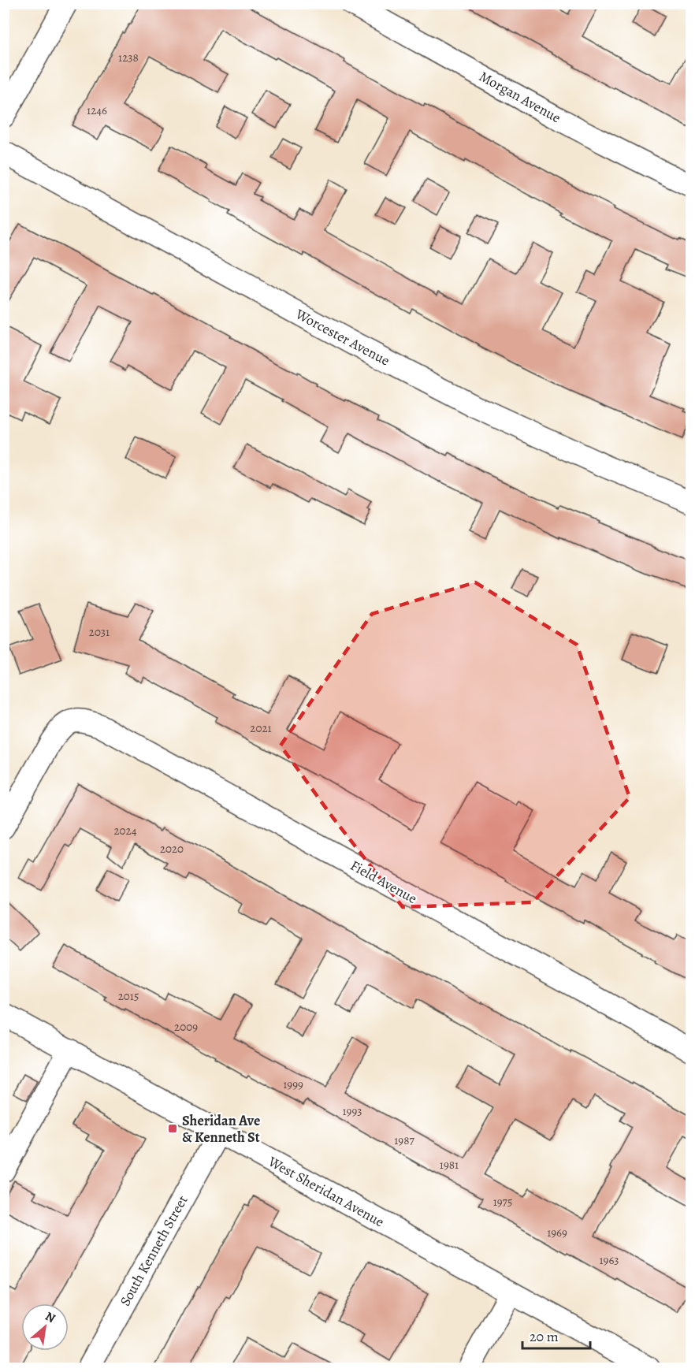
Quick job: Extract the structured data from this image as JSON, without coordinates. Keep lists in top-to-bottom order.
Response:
{
  "streets": {
    "street": [
      "Morgan Avenue",
      "Worcester Avenue",
      "Field Avenue",
      "West Sheridan Avenue",
      "South Kenneth Street"
    ]
  },
  "crossings": [
    ["West Sheridan Avenue", "South Kenneth Street"]
  ],
  "places": {
    "transit": ["Sheridan Ave & Kenneth St"]
  },
  "house_numbers": [
    "1238",
    "1246",
    "2031",
    "2021",
    "2024",
    "2020",
    "2015",
    "2009",
    "1999",
    "1993",
    "1987",
    "1981",
    "1975",
    "1969",
    "1963"
  ],
  "scale_bar": "20 m",
  "north": "top right"
}
